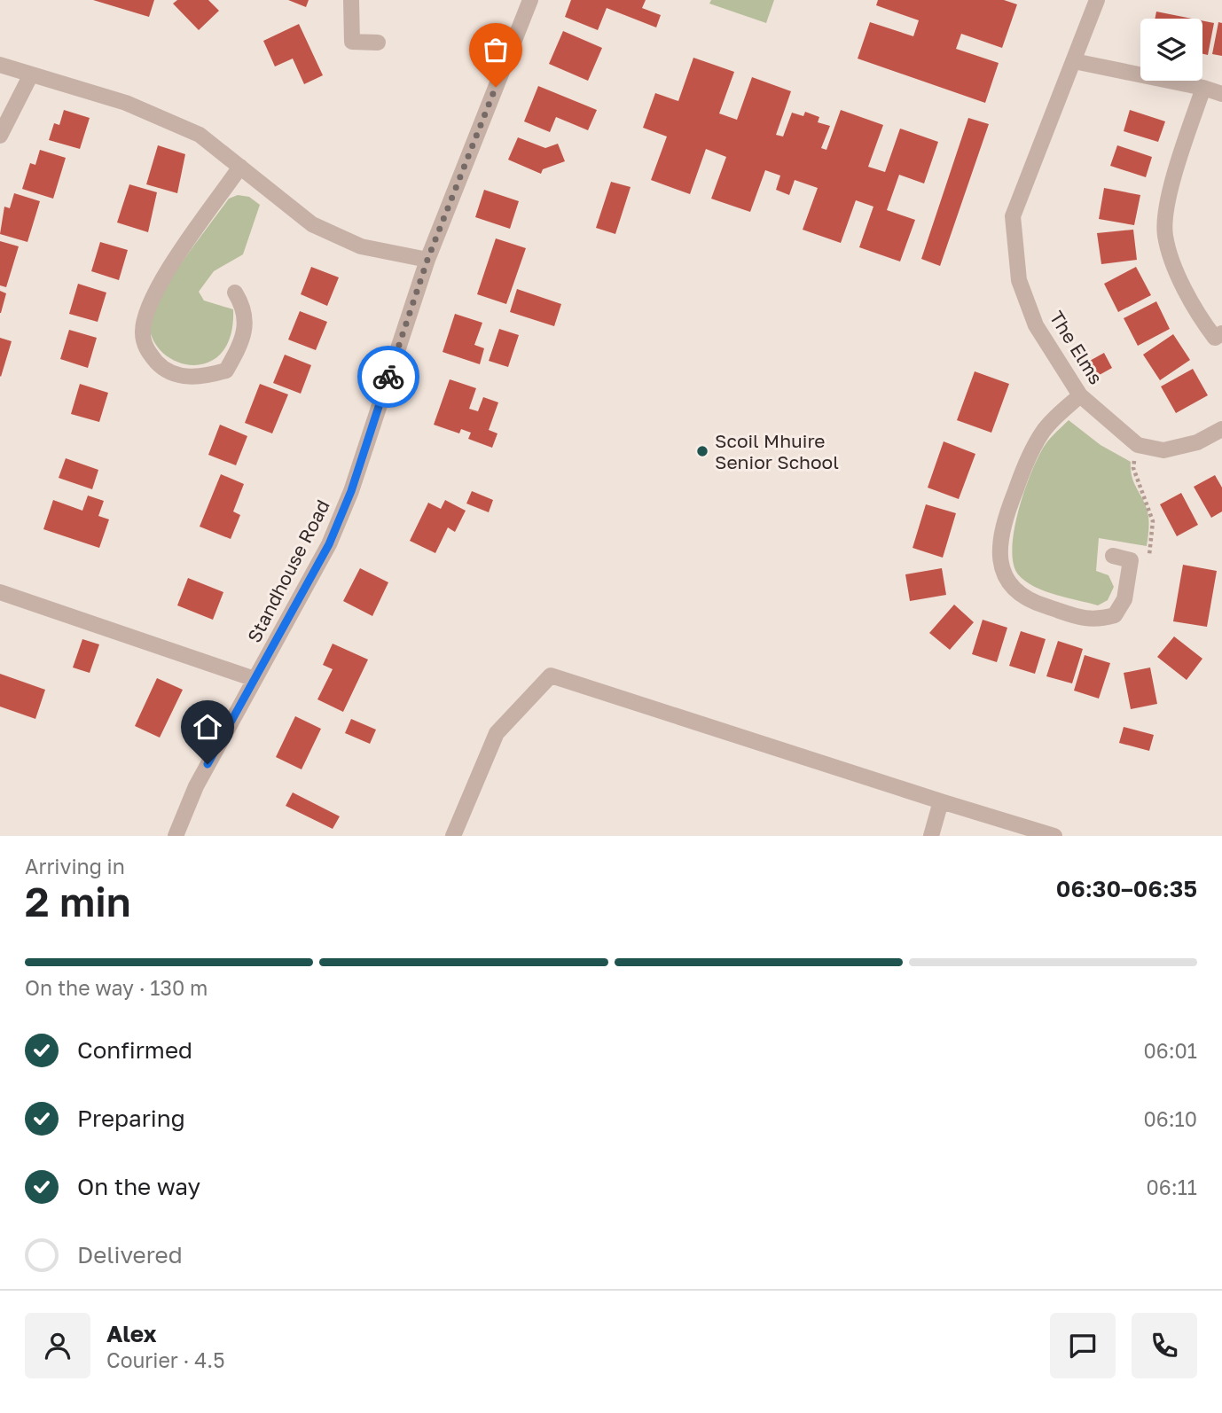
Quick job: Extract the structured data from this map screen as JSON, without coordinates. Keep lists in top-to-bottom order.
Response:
{
  "streets": {
    "street": ["The Elms", "Standhouse Road"]
  },
  "places": ["Scoil Mhuire Senior School"],
  "page": {
    "heading": ["2 min", "Arriving in", "06:30–06:35"],
    "panel": ["Alex", "Courier · 4.5"],
    "bar": "On the way · 130 m",
    "list": [
      ["Confirmed", "06:01"],
      ["Preparing", "06:10"],
      ["On the way", "06:11"],
      "Delivered"
    ]
  }
}
